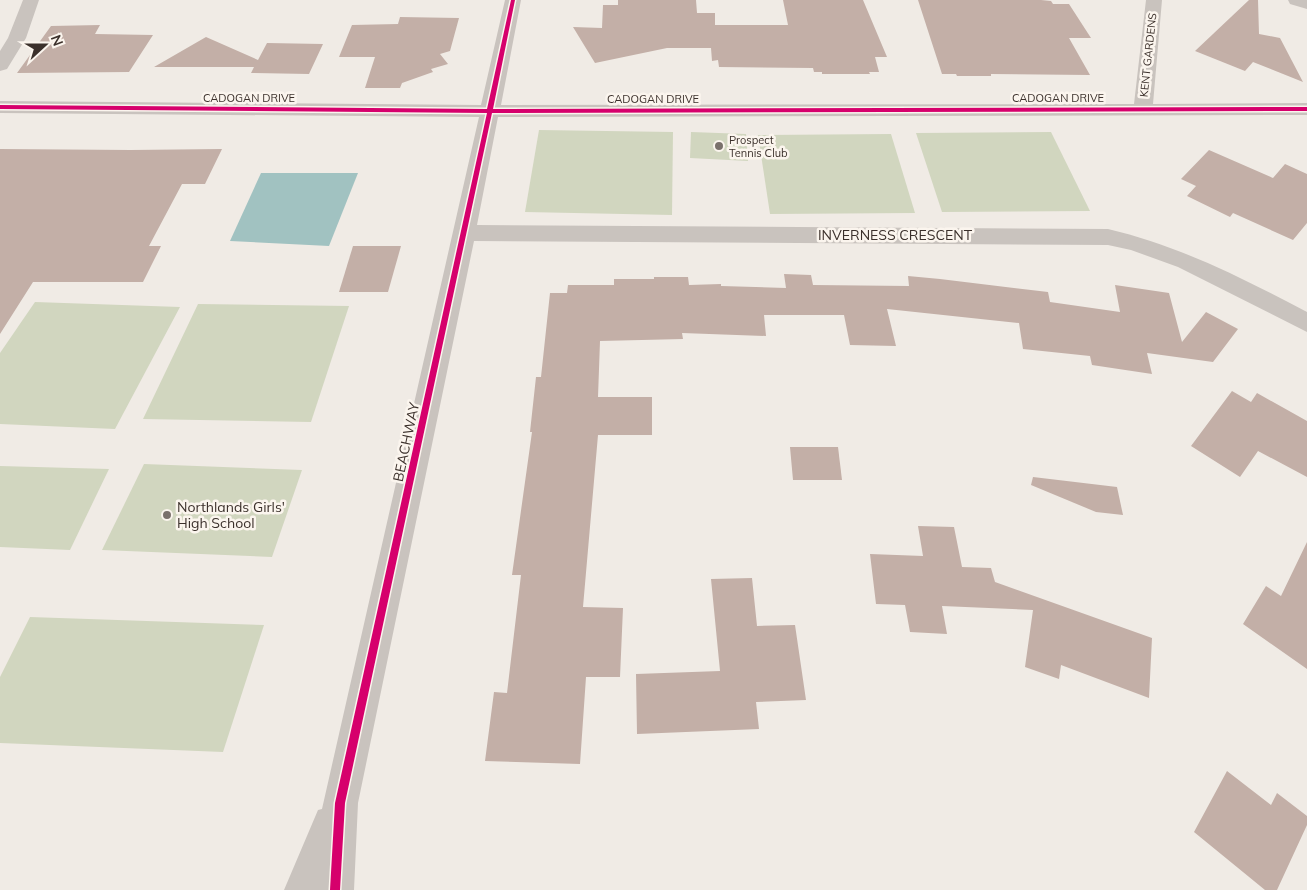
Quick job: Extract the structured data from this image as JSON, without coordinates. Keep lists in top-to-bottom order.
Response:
{
  "streets": {
    "street": [
      "KENT GARDENS",
      "CADOGAN DRIVE",
      "INVERNESS CRESCENT",
      "BEACHWAY"
    ]
  },
  "crossings": [
    ["KENT GARDENS", "CADOGAN DRIVE"],
    ["CADOGAN DRIVE", "BEACHWAY"],
    ["INVERNESS CRESCENT", "BEACHWAY"]
  ],
  "places": ["Prospect Tennis Club", "Northlands Girls' High School"],
  "north": "right"
}
